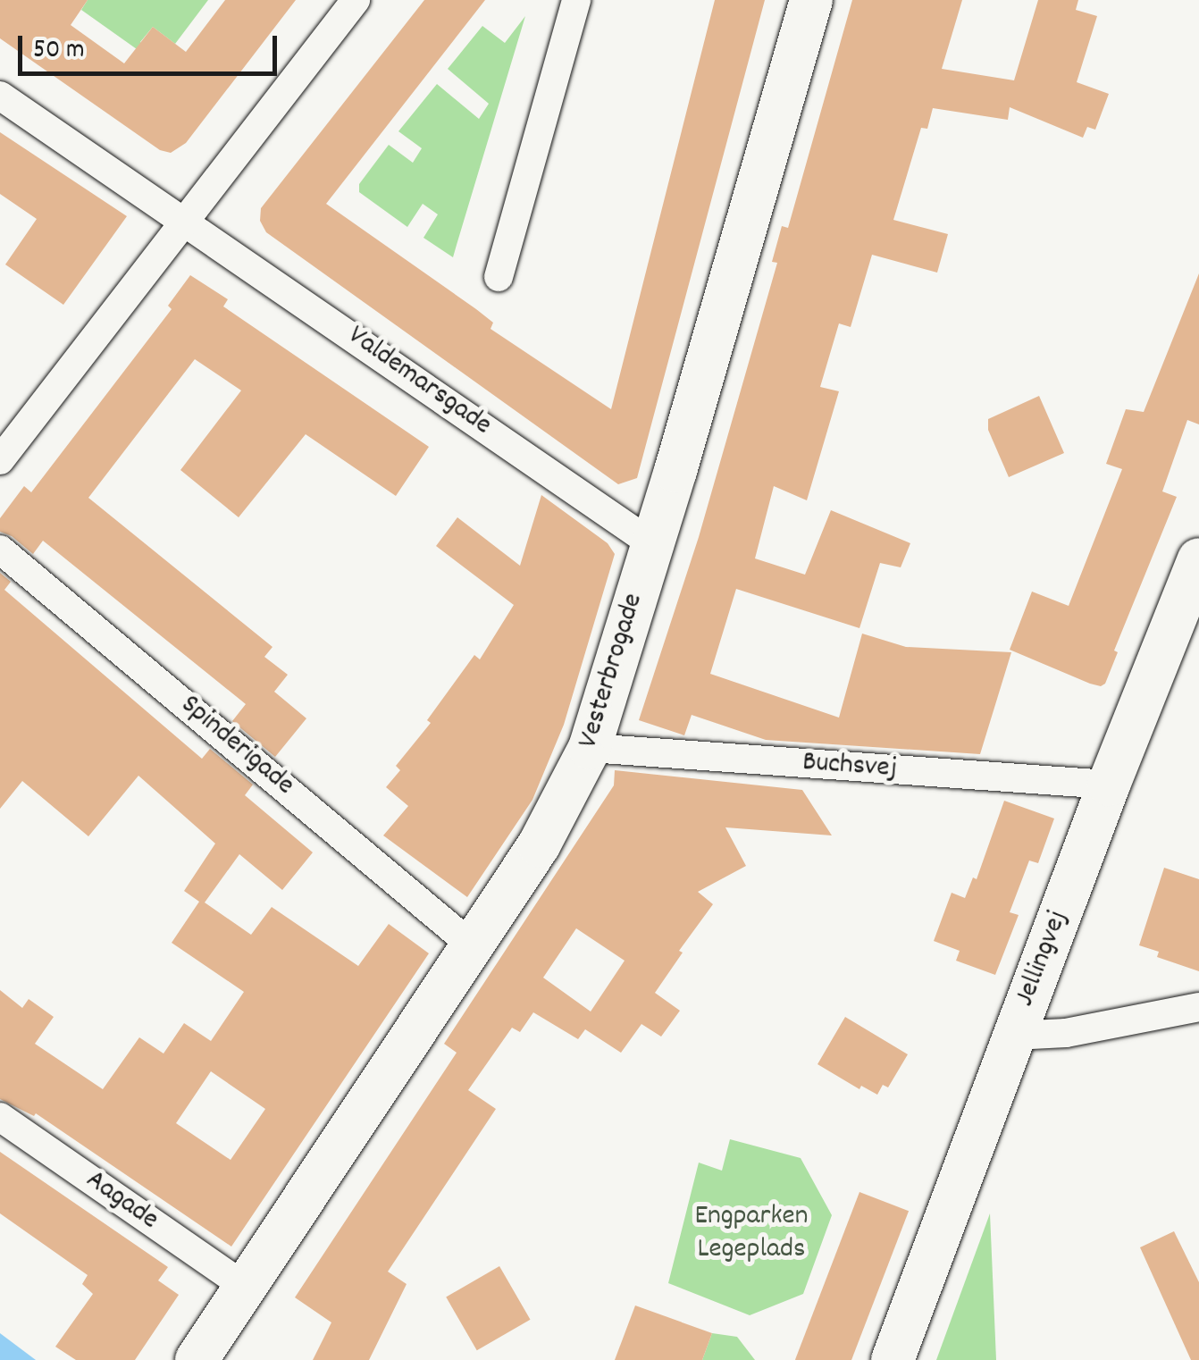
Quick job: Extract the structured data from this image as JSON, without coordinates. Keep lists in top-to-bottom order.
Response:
{
  "streets": {
    "main road": ["Vesterbrogade", "Jellingvej"],
    "street": [
      "Valdemarsgade",
      "Spinderigade",
      "Buchsvej",
      "Aagade"
    ]
  },
  "crossings": [
    ["Valdemarsgade", "Vesterbrogade"],
    ["Vesterbrogade", "Spinderigade"],
    ["Vesterbrogade", "Buchsvej"],
    ["Vesterbrogade", "Aagade"],
    ["Buchsvej", "Jellingvej"]
  ],
  "parks": ["Engparken Legeplads"],
  "scale_bar": "50 m"
}
